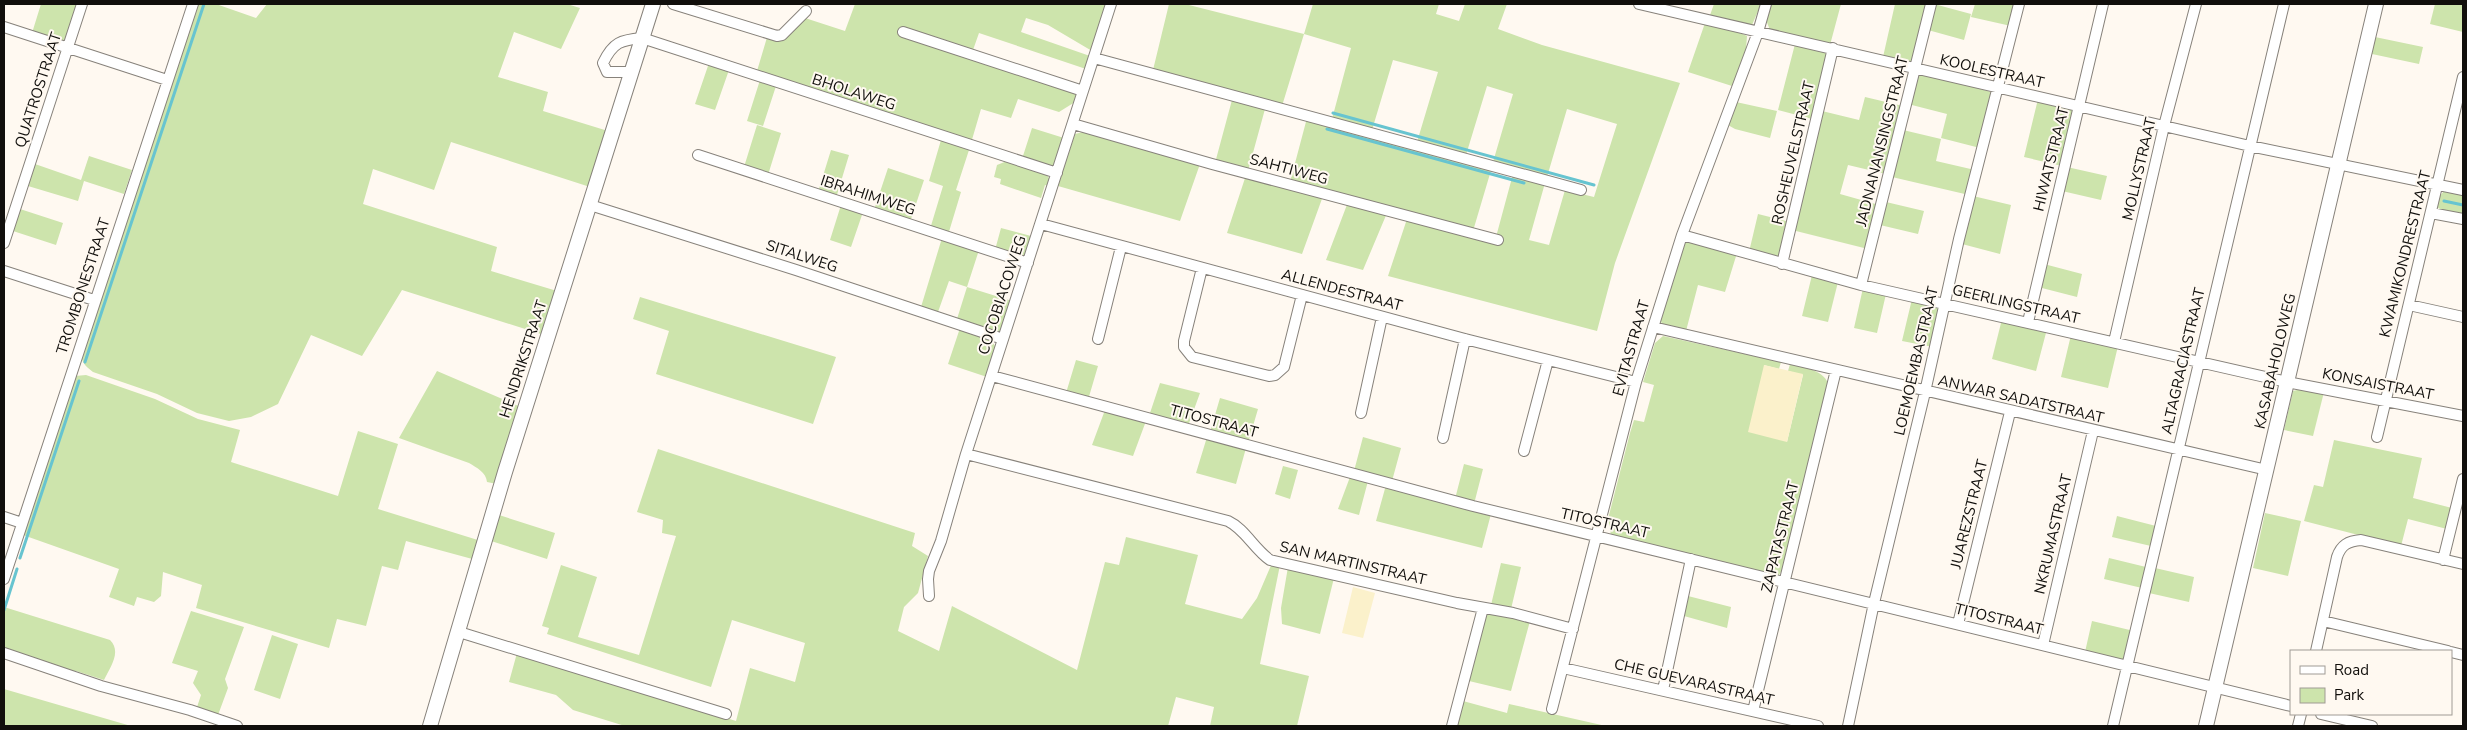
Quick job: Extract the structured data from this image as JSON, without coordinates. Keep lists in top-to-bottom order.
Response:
{
  "streets": {
    "street": [
      "KOOLESTRAAT",
      "QUATROSTRAAT",
      "BHOLAWEG",
      "JADNANANSINGSTRAAT",
      "ROSHEUVELSTRAAT",
      "HIWATSTRAAT",
      "SAHTIWEG",
      "MOLLYSTRAAT",
      "IBRAHIMWEG",
      "KWAMIKONDRESTRAAT",
      "SITALWEG",
      "TROMBONESTRAAT",
      "ALLENDESTRAAT",
      "COCOBIACOWEG",
      "GEERLINGSTRAAT",
      "EVITASTRAAT",
      "HENDRIKSTRAAT",
      "LOEMOEMBASTRAAT",
      "ALTAGRACIASTRAAT",
      "KASABAHOLOWEG",
      "KONSAISTRAAT",
      "ANWAR SADATSTRAAT",
      "TITOSTRAAT",
      "JUAREZSTRAAT",
      "NKRUMASTRAAT",
      "ZAPATASTRAAT",
      "SAN MARTINSTRAAT",
      "CHE GUEVARASTRAAT"
    ]
  },
  "crossings": [
    ["KOOLESTRAAT", "JADNANANSINGSTRAAT"],
    ["KOOLESTRAAT", "ROSHEUVELSTRAAT"],
    ["KOOLESTRAAT", "HIWATSTRAAT"],
    ["KOOLESTRAAT", "MOLLYSTRAAT"],
    ["KOOLESTRAAT", "KWAMIKONDRESTRAAT"],
    ["KOOLESTRAAT", "EVITASTRAAT"],
    ["KOOLESTRAAT", "LOEMOEMBASTRAAT"],
    ["KOOLESTRAAT", "ALTAGRACIASTRAAT"],
    ["KOOLESTRAAT", "KASABAHOLOWEG"],
    ["BHOLAWEG", "COCOBIACOWEG"],
    ["BHOLAWEG", "HENDRIKSTRAAT"],
    ["JADNANANSINGSTRAAT", "GEERLINGSTRAAT"],
    ["ROSHEUVELSTRAAT", "GEERLINGSTRAAT"],
    ["HIWATSTRAAT", "GEERLINGSTRAAT"],
    ["SAHTIWEG", "COCOBIACOWEG"],
    ["MOLLYSTRAAT", "GEERLINGSTRAAT"],
    ["IBRAHIMWEG", "COCOBIACOWEG"],
    ["KWAMIKONDRESTRAAT", "KONSAISTRAAT"],
    ["SITALWEG", "COCOBIACOWEG"],
    ["SITALWEG", "HENDRIKSTRAAT"],
    ["ALLENDESTRAAT", "COCOBIACOWEG"],
    ["ALLENDESTRAAT", "EVITASTRAAT"],
    ["COCOBIACOWEG", "TITOSTRAAT"],
    ["COCOBIACOWEG", "SAN MARTINSTRAAT"],
    ["GEERLINGSTRAAT", "EVITASTRAAT"],
    ["GEERLINGSTRAAT", "LOEMOEMBASTRAAT"],
    ["GEERLINGSTRAAT", "ALTAGRACIASTRAAT"],
    ["GEERLINGSTRAAT", "KASABAHOLOWEG"],
    ["GEERLINGSTRAAT", "KONSAISTRAAT"],
    ["EVITASTRAAT", "ANWAR SADATSTRAAT"],
    ["EVITASTRAAT", "TITOSTRAAT"],
    ["EVITASTRAAT", "SAN MARTINSTRAAT"],
    ["EVITASTRAAT", "CHE GUEVARASTRAAT"],
    ["LOEMOEMBASTRAAT", "ANWAR SADATSTRAAT"],
    ["LOEMOEMBASTRAAT", "TITOSTRAAT"],
    ["ALTAGRACIASTRAAT", "ANWAR SADATSTRAAT"],
    ["ALTAGRACIASTRAAT", "TITOSTRAAT"],
    ["KASABAHOLOWEG", "KONSAISTRAAT"],
    ["KASABAHOLOWEG", "ANWAR SADATSTRAAT"],
    ["KASABAHOLOWEG", "TITOSTRAAT"],
    ["ANWAR SADATSTRAAT", "JUAREZSTRAAT"],
    ["ANWAR SADATSTRAAT", "NKRUMASTRAAT"],
    ["ANWAR SADATSTRAAT", "ZAPATASTRAAT"],
    ["TITOSTRAAT", "JUAREZSTRAAT"],
    ["TITOSTRAAT", "NKRUMASTRAAT"],
    ["TITOSTRAAT", "ZAPATASTRAAT"],
    ["ZAPATASTRAAT", "CHE GUEVARASTRAAT"]
  ],
  "legend": ["Road", "Park"]
}
